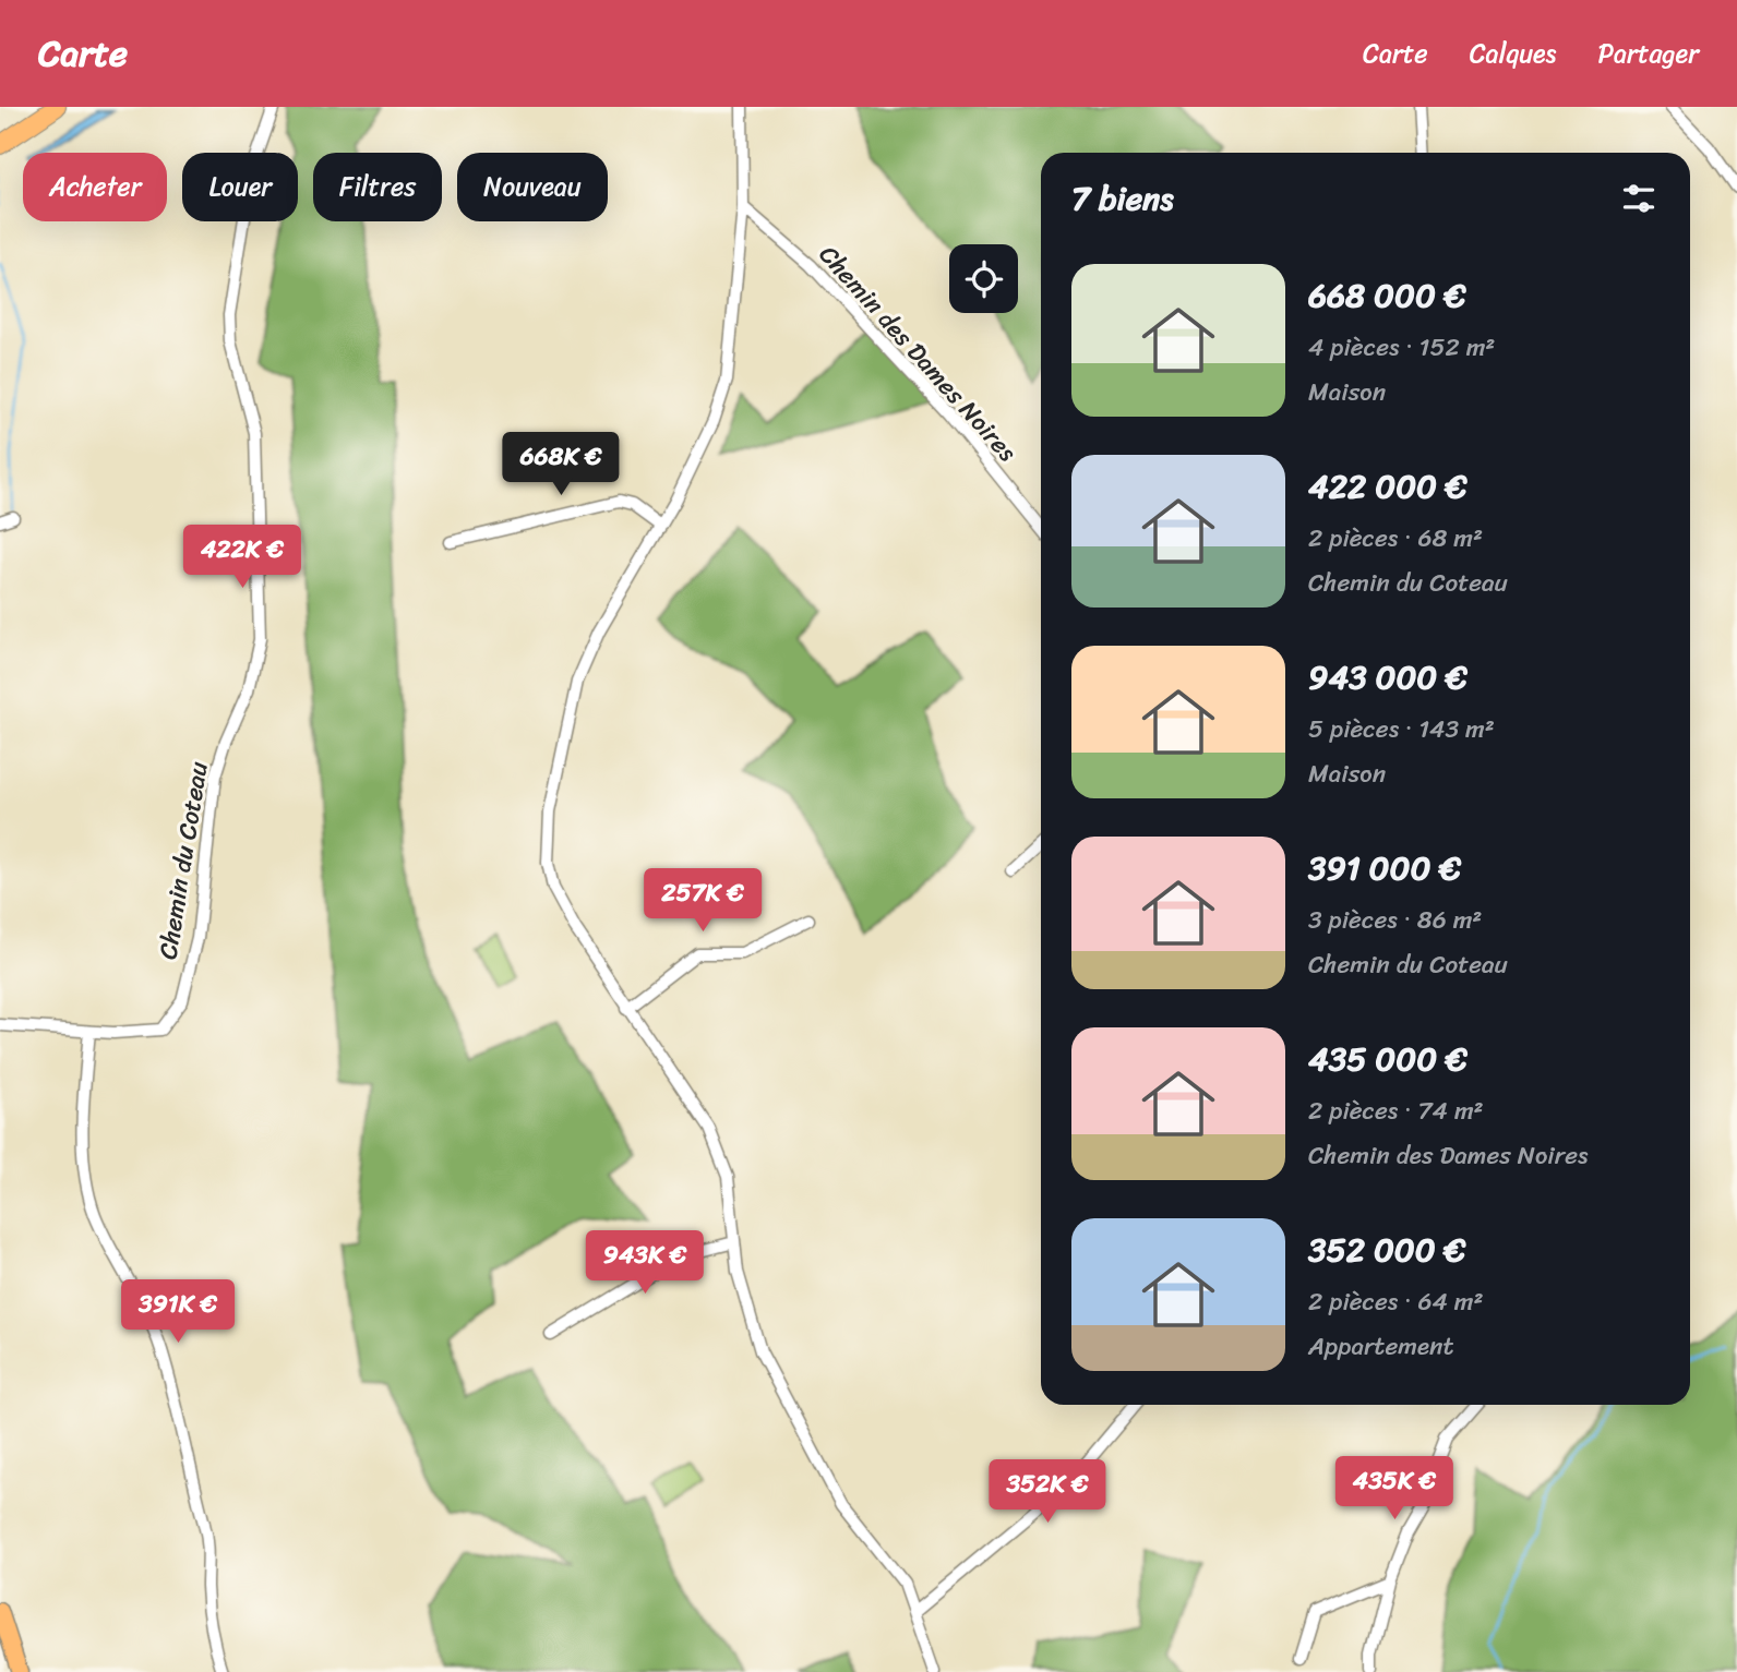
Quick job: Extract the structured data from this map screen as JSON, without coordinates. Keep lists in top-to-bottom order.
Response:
{
  "streets": {
    "street": ["Chemin des Dames Noires", "Chemin du Coteau"]
  },
  "page": {
    "header": "Carte",
    "nav": ["Carte", "Calques", "Partager"],
    "chip": [
      "Acheter",
      "Louer",
      "Filtres",
      "Nouveau"
    ],
    "heading": "7 biens",
    "list": [
      {
        "name": "668 000 €",
        "note": "4 pièces · 152 m² · Maison"
      },
      {
        "name": "422 000 €",
        "note": "2 pièces · 68 m² · Chemin du Coteau"
      },
      {
        "name": "943 000 €",
        "note": "5 pièces · 143 m² · Maison"
      },
      {
        "name": "391 000 €",
        "note": "3 pièces · 86 m² · Chemin du Coteau"
      },
      {
        "name": "435 000 €",
        "note": "2 pièces · 74 m² · Chemin des Dames Noires"
      },
      {
        "name": "352 000 €",
        "note": "2 pièces · 64 m² · Appartement"
      }
    ],
    "price": [
      "668K €",
      "422K €",
      "257K €",
      "943K €",
      "391K €",
      "435K €",
      "352K €"
    ]
  }
}
